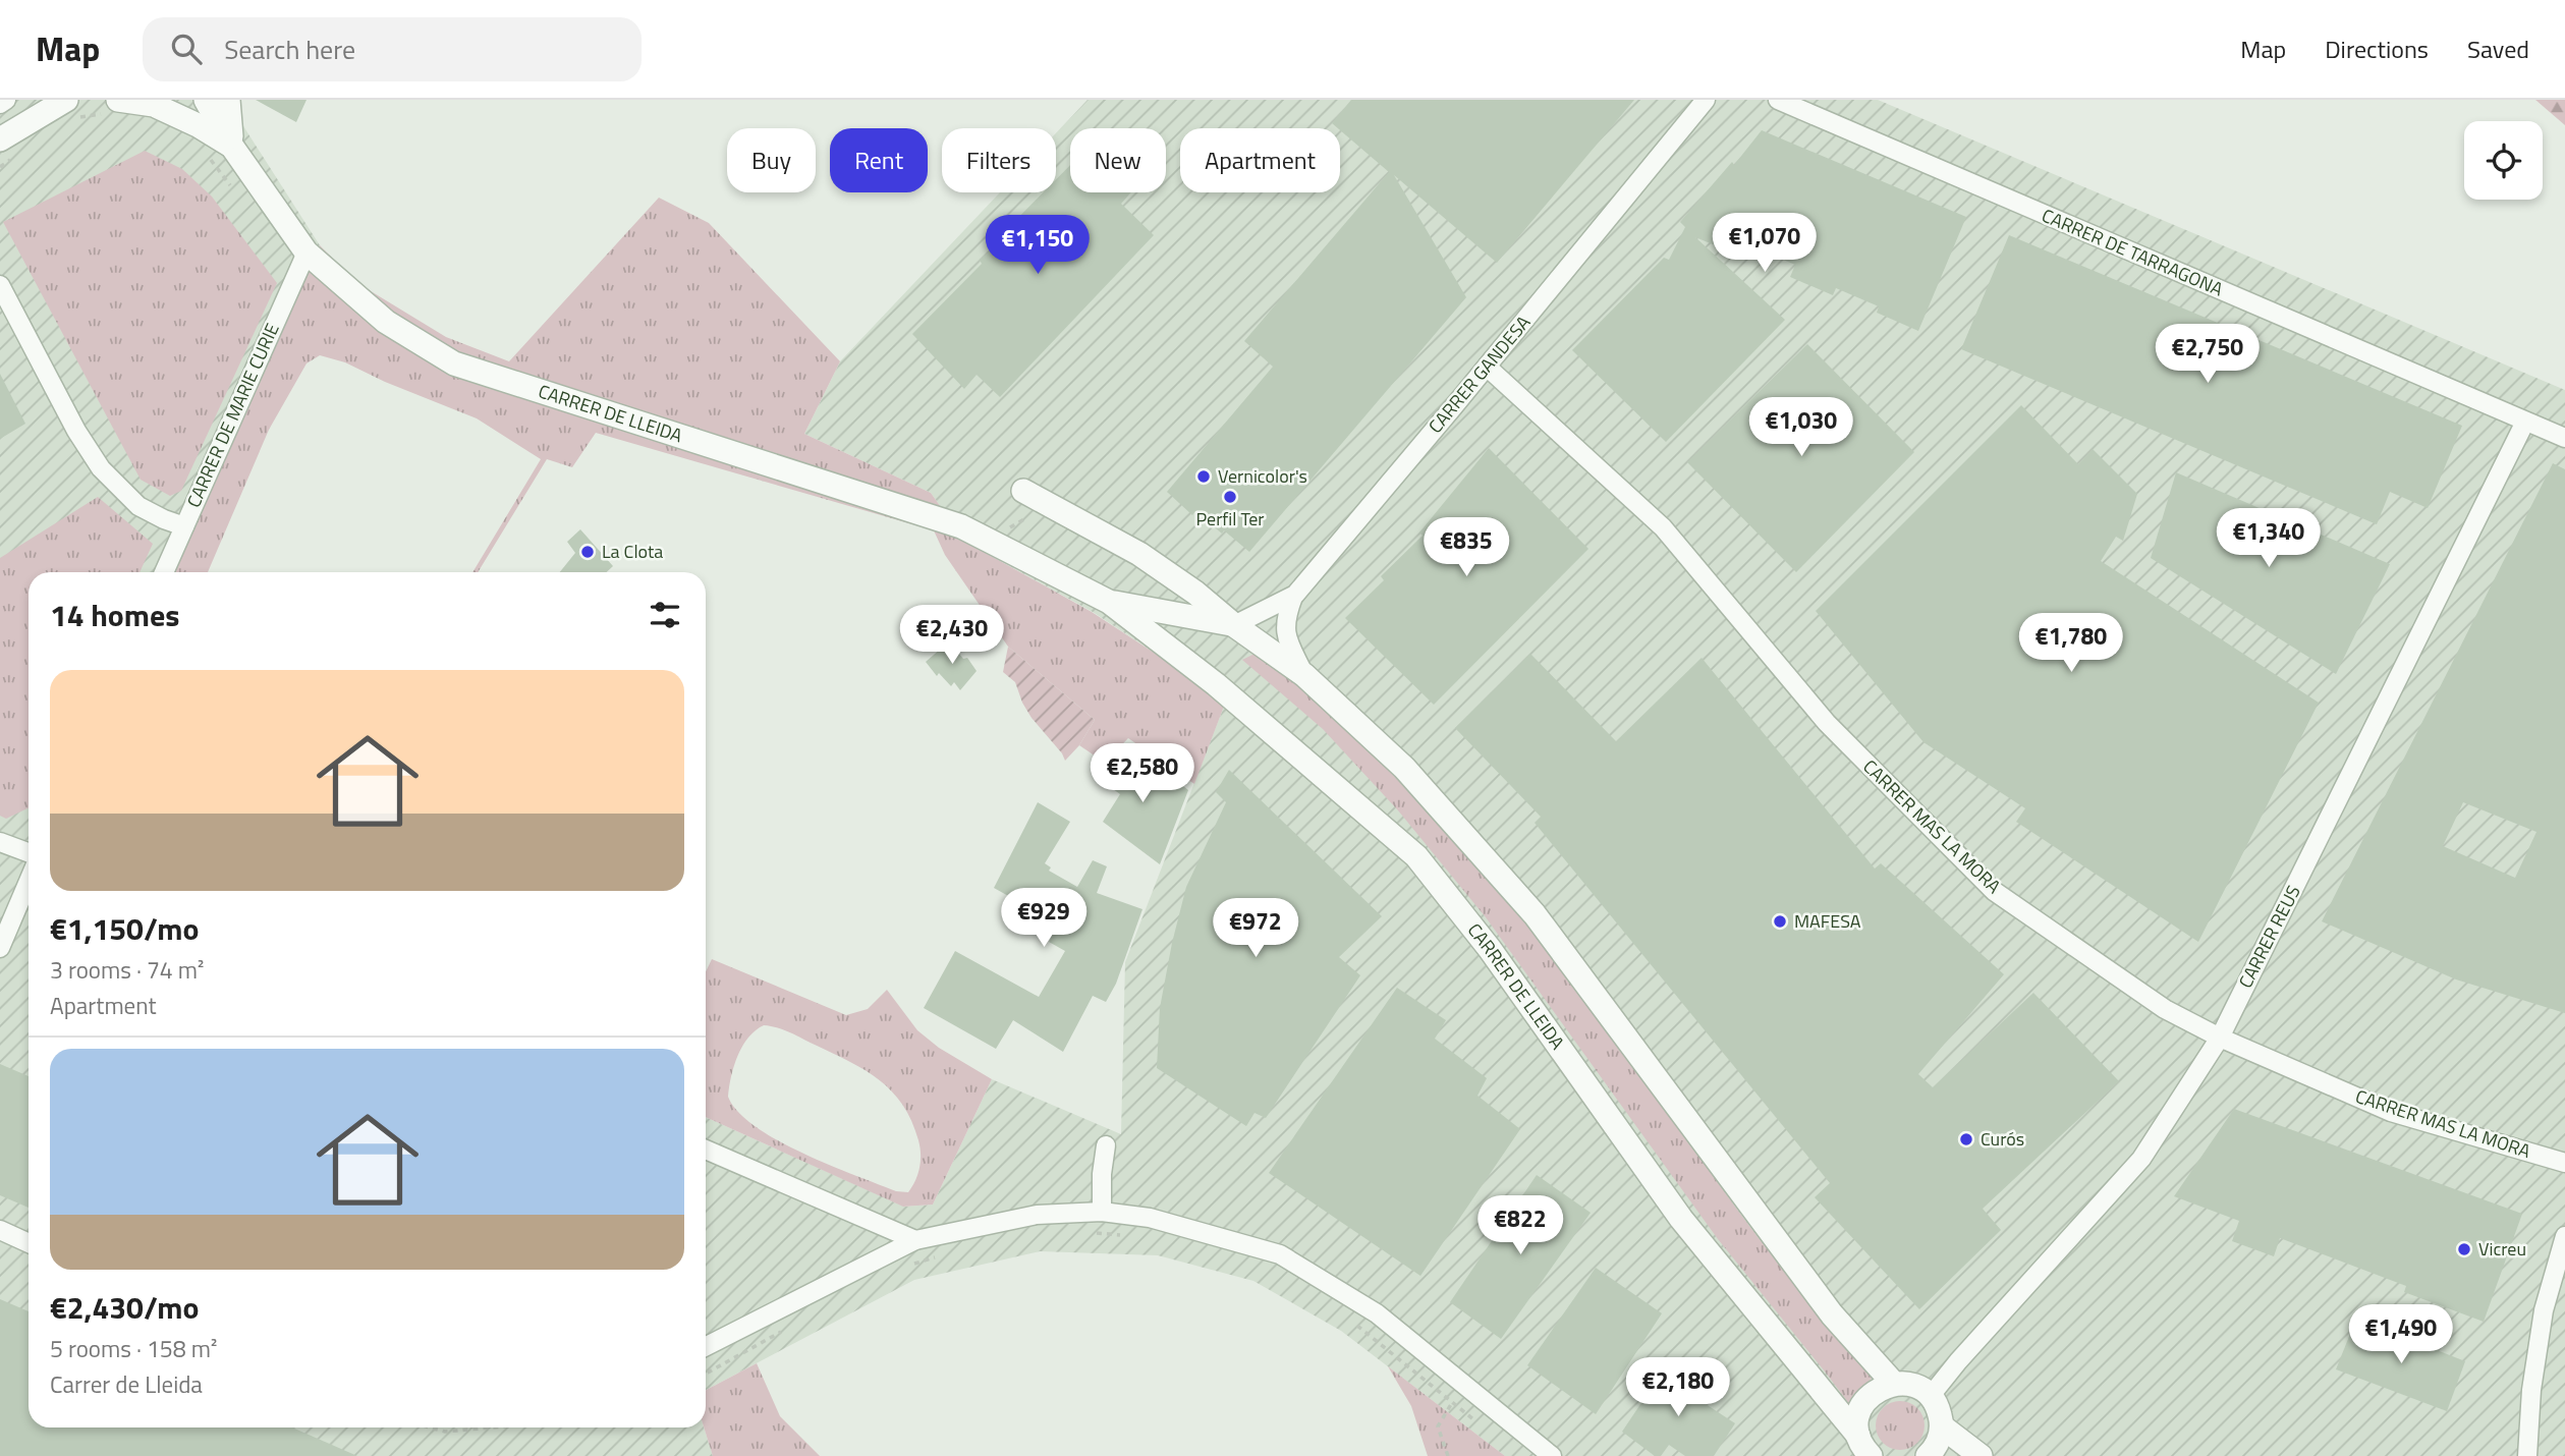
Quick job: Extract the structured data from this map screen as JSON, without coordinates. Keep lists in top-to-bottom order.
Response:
{
  "streets": {
    "street": [
      "CARRER DE TARRAGONA",
      "CARRER GANDESA",
      "CARRER DE LLEIDA",
      "CARRER DE MARIE CURIE",
      "CARRER MAS LA MORA",
      "CARRER REUS"
    ]
  },
  "crossings": [
    ["CARRER DE TARRAGONA", "CARRER REUS"],
    ["CARRER GANDESA", "CARRER DE LLEIDA"],
    ["CARRER GANDESA", "CARRER MAS LA MORA"],
    ["CARRER DE LLEIDA", "CARRER DE MARIE CURIE"],
    ["CARRER MAS LA MORA", "CARRER REUS"]
  ],
  "places": [
    "Vernicolor's",
    "Perfil Ter",
    "La Clota",
    "MAFESA",
    "Curós",
    "Vicreu"
  ],
  "page": {
    "header": "Map",
    "search": "Search here",
    "nav": ["Map", "Directions", "Saved"],
    "chip": [
      "Buy",
      "Rent",
      "Filters",
      "New",
      "Apartment"
    ],
    "price": [
      "€1,070",
      "€1,150",
      "€2,750",
      "€1,030",
      "€1,340",
      "€835",
      "€2,430",
      "€1,780",
      "€2,580",
      "€929",
      "€972",
      "€822",
      "€1,490",
      "€2,180"
    ],
    "heading": "14 homes",
    "list": [
      {
        "name": "€1,150/mo",
        "note": "3 rooms · 74 m² · Apartment"
      },
      {
        "name": "€2,430/mo",
        "note": "5 rooms · 158 m² · Carrer de Lleida"
      }
    ]
  }
}
